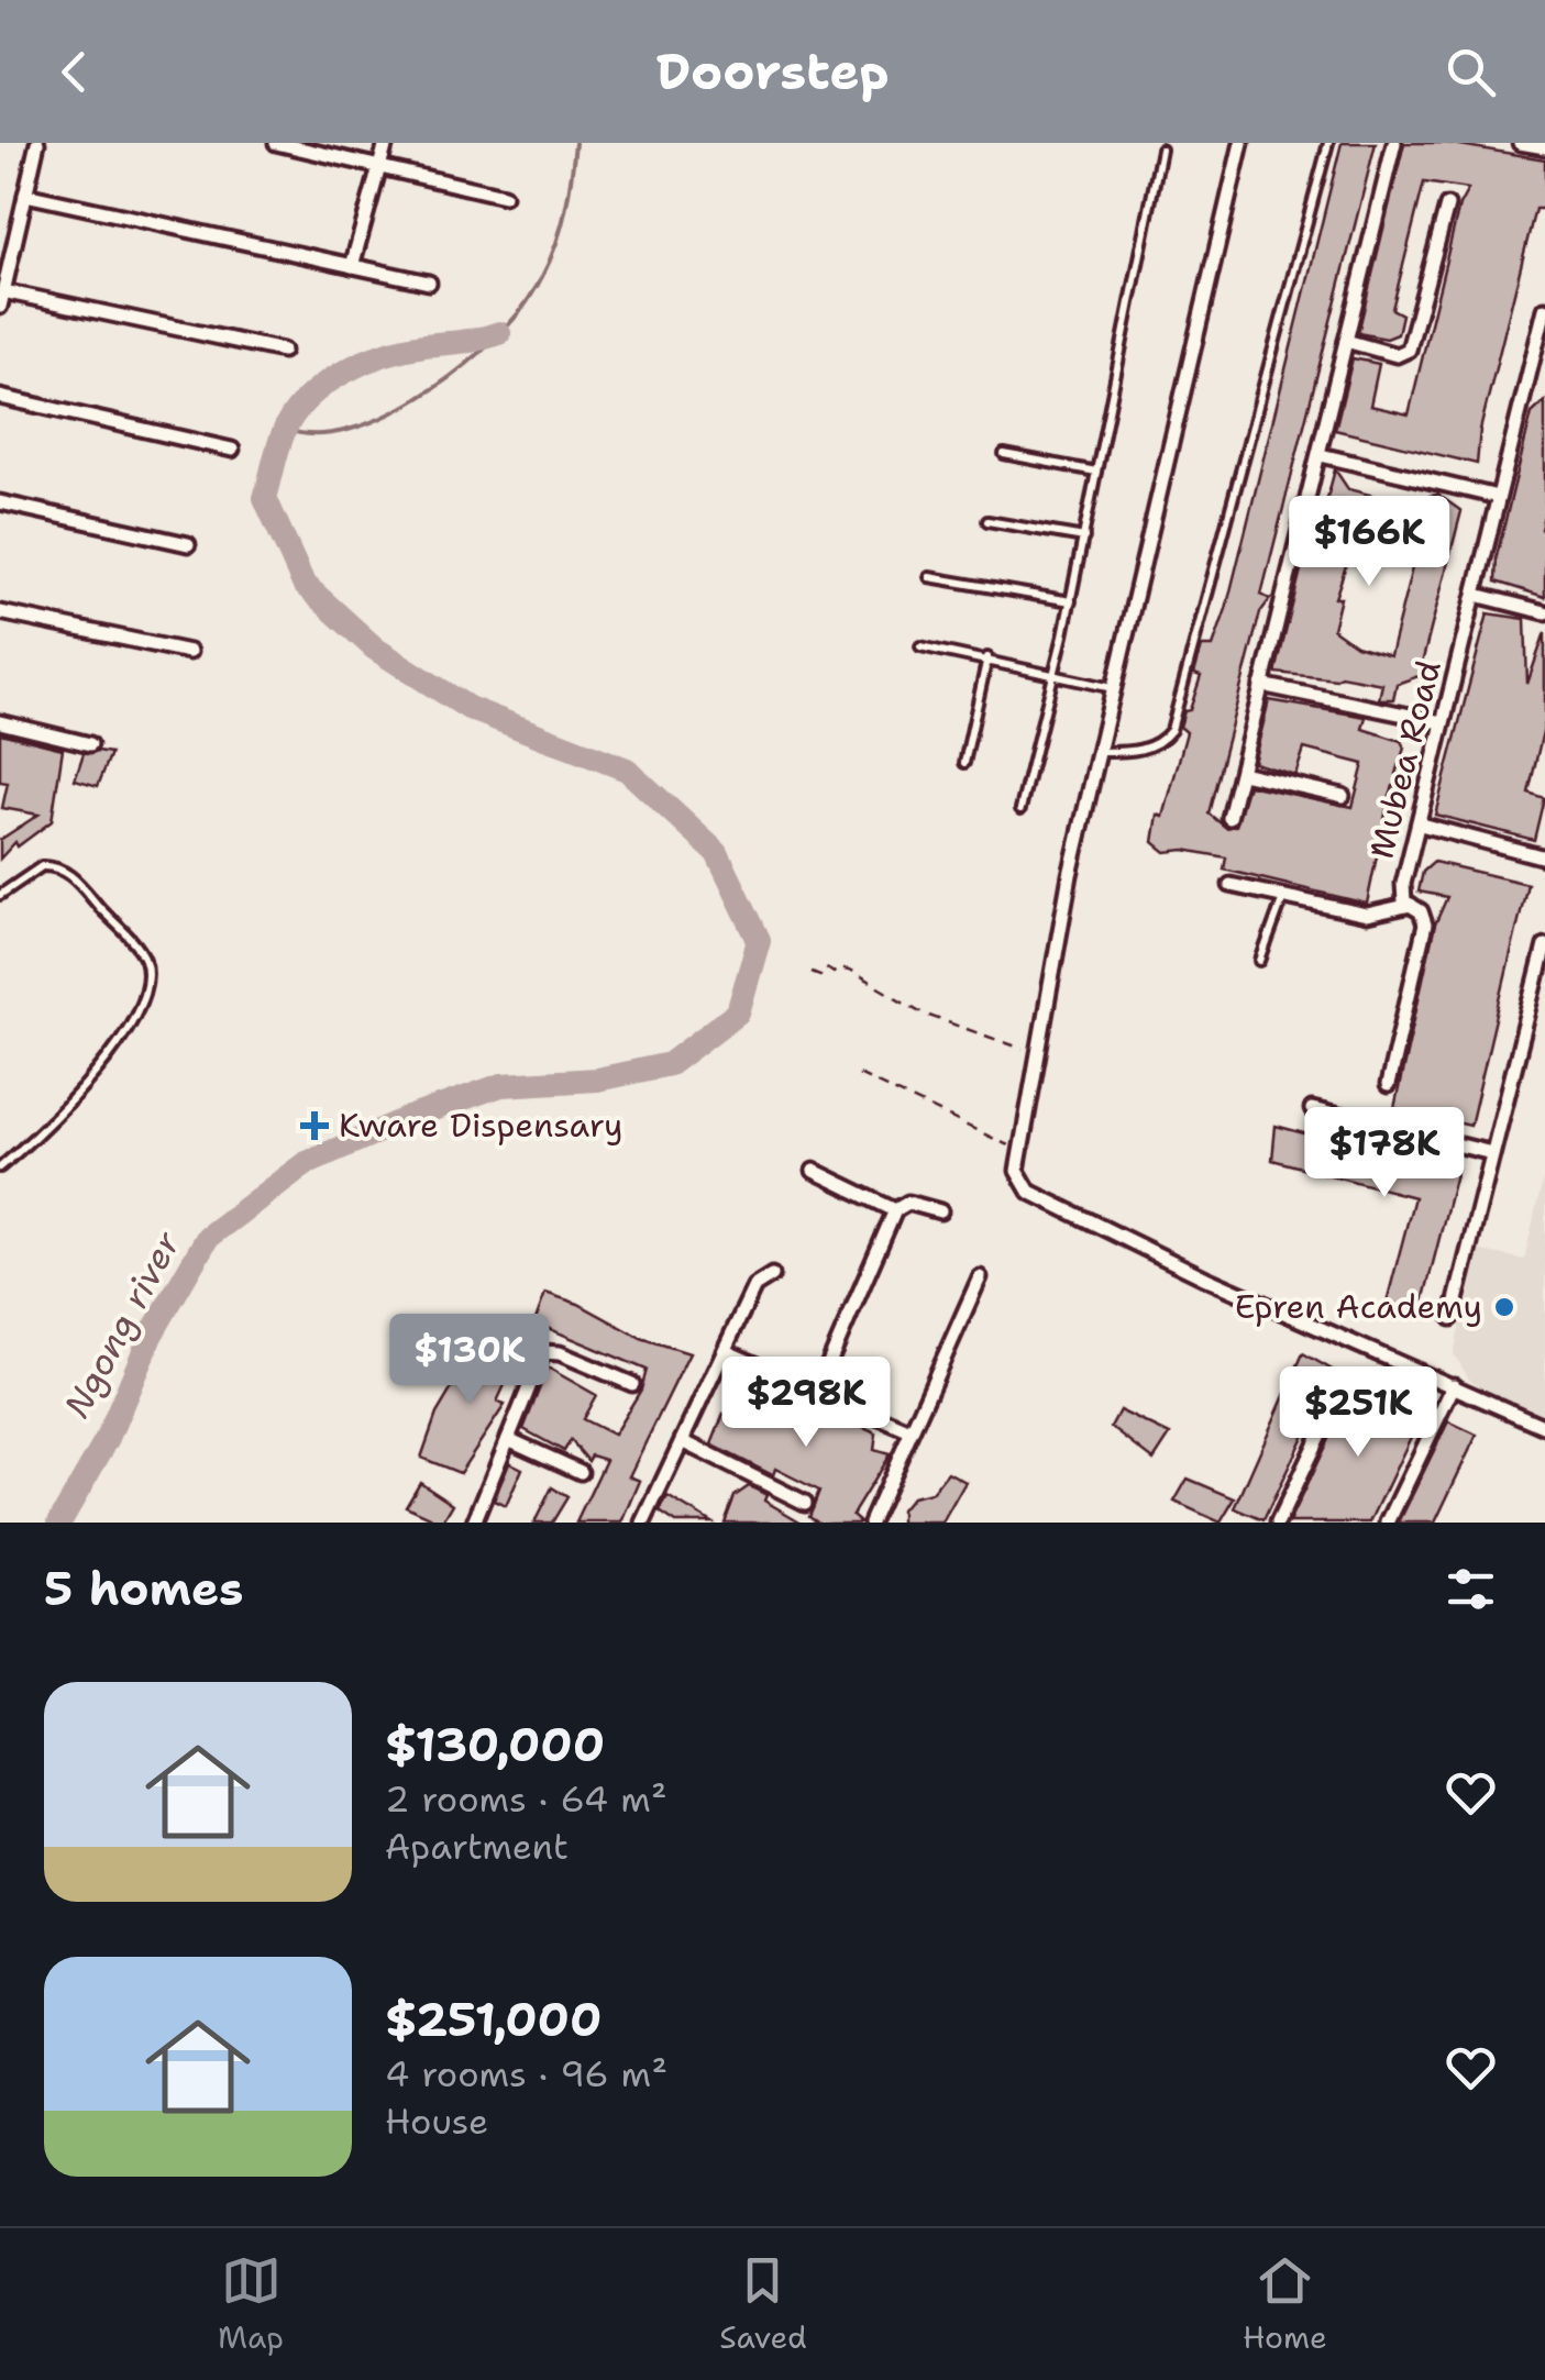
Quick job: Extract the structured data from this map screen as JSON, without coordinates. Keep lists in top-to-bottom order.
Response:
{
  "streets": {
    "street": ["Mubea Road"]
  },
  "water": ["Ngong river"],
  "places": {
    "health": ["Kware Dispensary"],
    "other": ["Epren Academy"]
  },
  "page": {
    "header": "Doorstep",
    "price": [
      "$166K",
      "$178K",
      "$130K",
      "$298K",
      "$251K"
    ],
    "heading": "5 homes",
    "list": [
      {
        "name": "$130,000",
        "note": "2 rooms · 64 m² · Apartment"
      },
      {
        "name": "$251,000",
        "note": "4 rooms · 96 m² · House"
      }
    ],
    "tabs": ["Map", "Saved", "Home"]
  }
}
